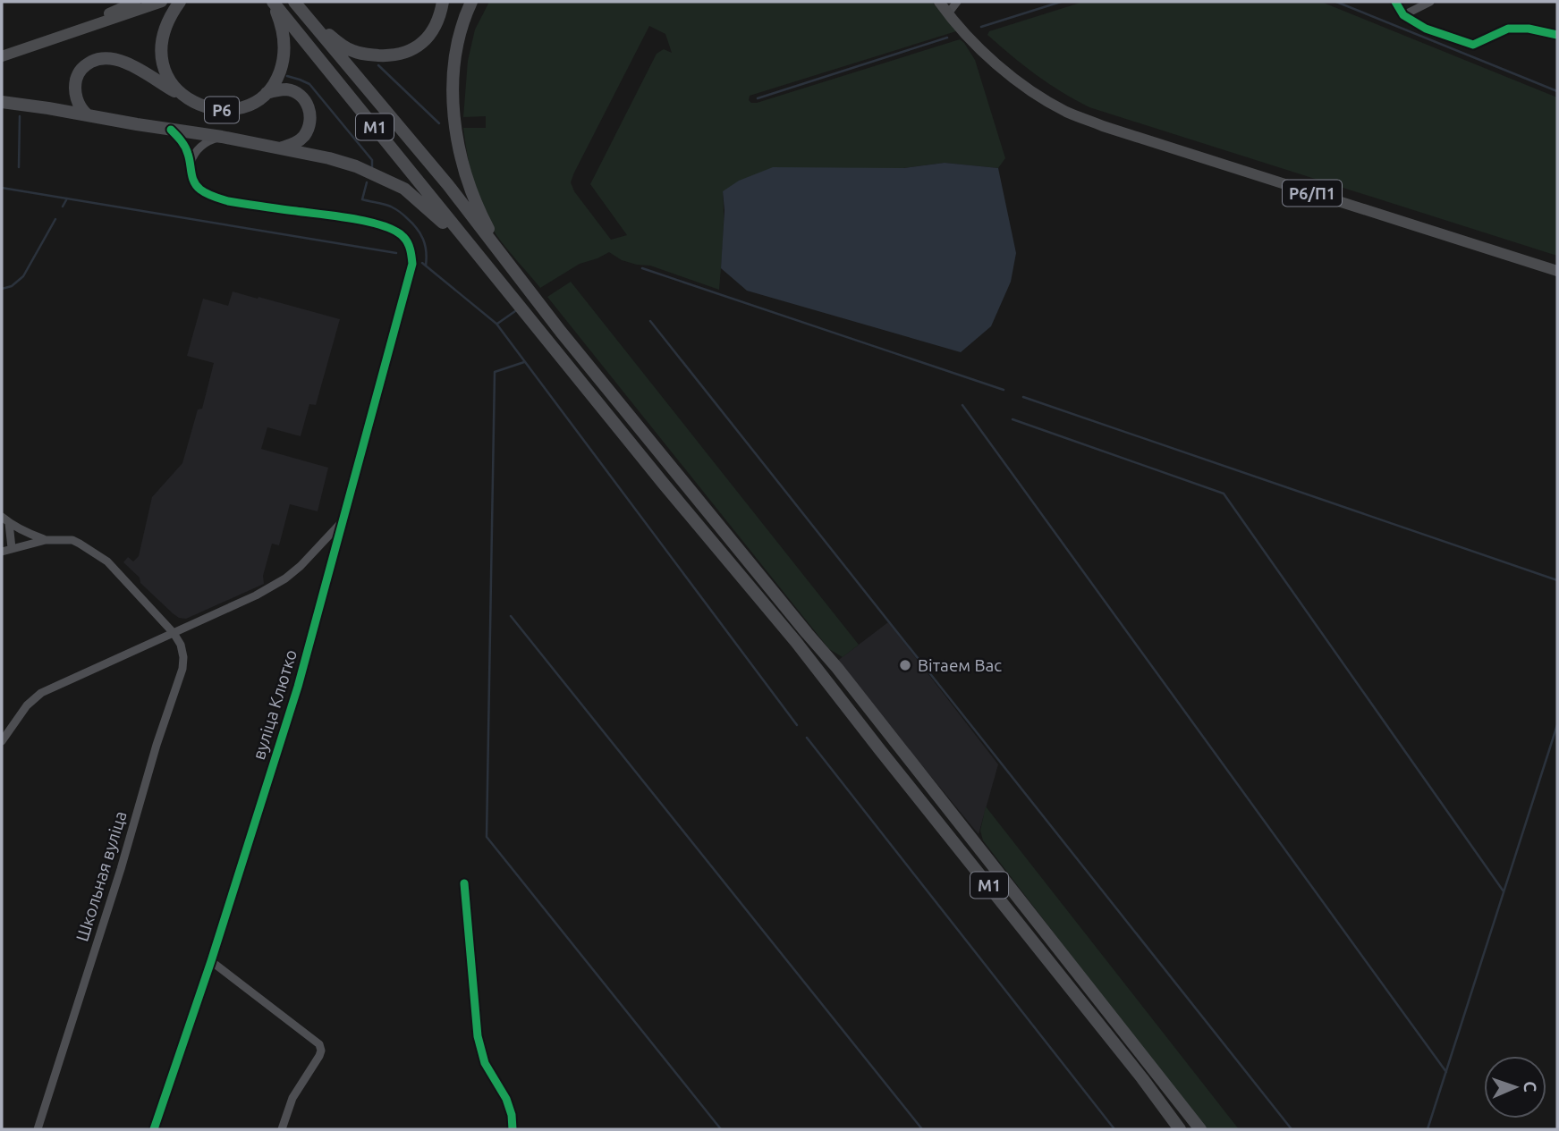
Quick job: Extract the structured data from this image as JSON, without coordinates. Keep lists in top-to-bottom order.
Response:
{
  "streets": {
    "highway": ["Р6", "М1"],
    "main road": ["Р6/П1"],
    "street": ["вуліца Клютко", "Школьная вуліца"]
  },
  "crossings": [
    ["Р6", "М1"],
    ["Р6", "вуліца Клютко"]
  ],
  "places": ["Вітаем Вас"],
  "north": "right"
}
